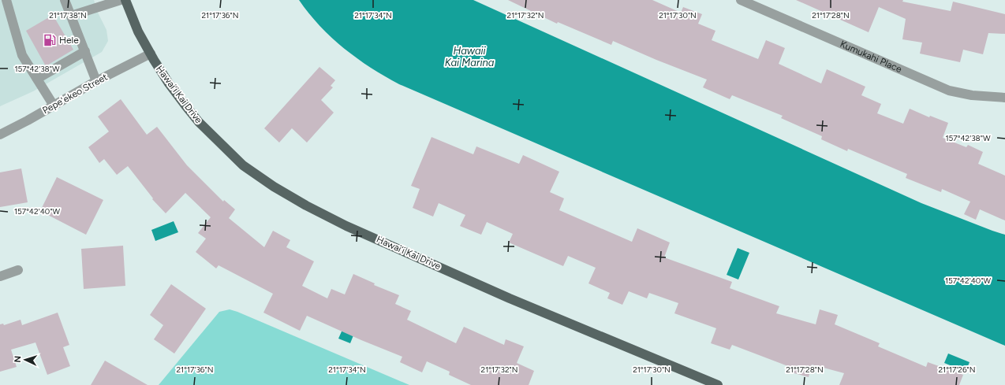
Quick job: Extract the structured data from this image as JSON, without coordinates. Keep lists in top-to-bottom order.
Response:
{
  "streets": {
    "main road": ["Hawai’i Kai Drive"],
    "street": ["Kumukahi Place", "Pepeʻekeo Street"]
  },
  "crossings": [
    ["Pepeʻekeo Street", "Hawai’i Kai Drive"]
  ],
  "water": ["Hawaii Kai Marina"],
  "places": {
    "fuel station": ["Hele"]
  },
  "north": "left",
  "coordinates": [
    "21°17'38\"N",
    "21°17'36\"N",
    "21°17'34\"N",
    "21°17'32\"N",
    "21°17'30\"N",
    "21°17'28\"N",
    "157°42'38\"W",
    "157°42'40\"W",
    "21°17'26\"N"
  ]
}
